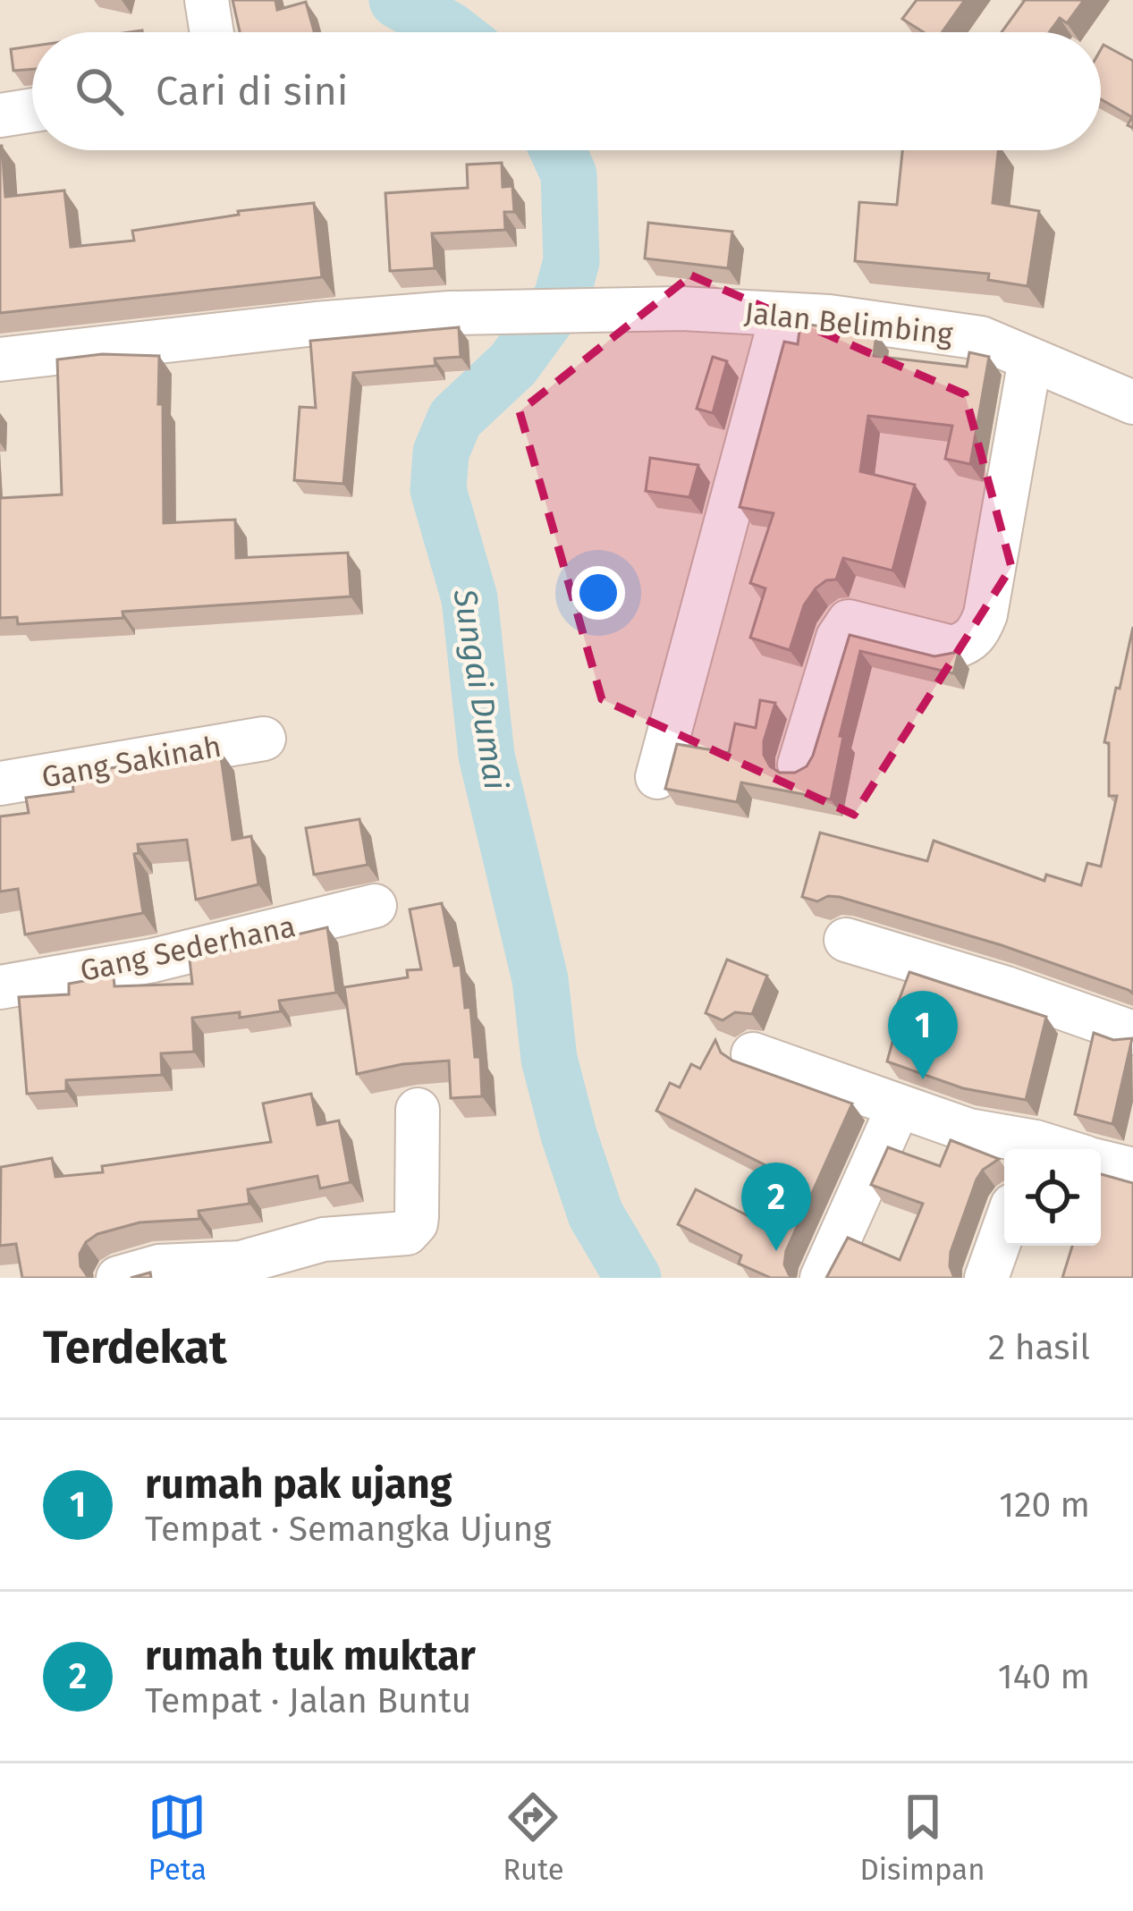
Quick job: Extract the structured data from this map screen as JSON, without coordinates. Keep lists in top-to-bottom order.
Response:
{
  "streets": {
    "street": ["Jalan Belimbing", "Gang Sakinah", "Gang Sederhana"]
  },
  "water": ["Sungai Dumai"],
  "page": {
    "search": "Cari di sini",
    "pins": ["1", "2"],
    "heading": ["Terdekat", "2 hasil"],
    "list": [
      {
        "mark": "1",
        "name": "rumah pak ujang",
        "note": "Tempat · Semangka Ujung",
        "value": "120 m"
      },
      {
        "mark": "2",
        "name": "rumah tuk muktar",
        "note": "Tempat · Jalan Buntu",
        "value": "140 m"
      }
    ],
    "nav": ["Peta", "Rute", "Disimpan"]
  }
}
